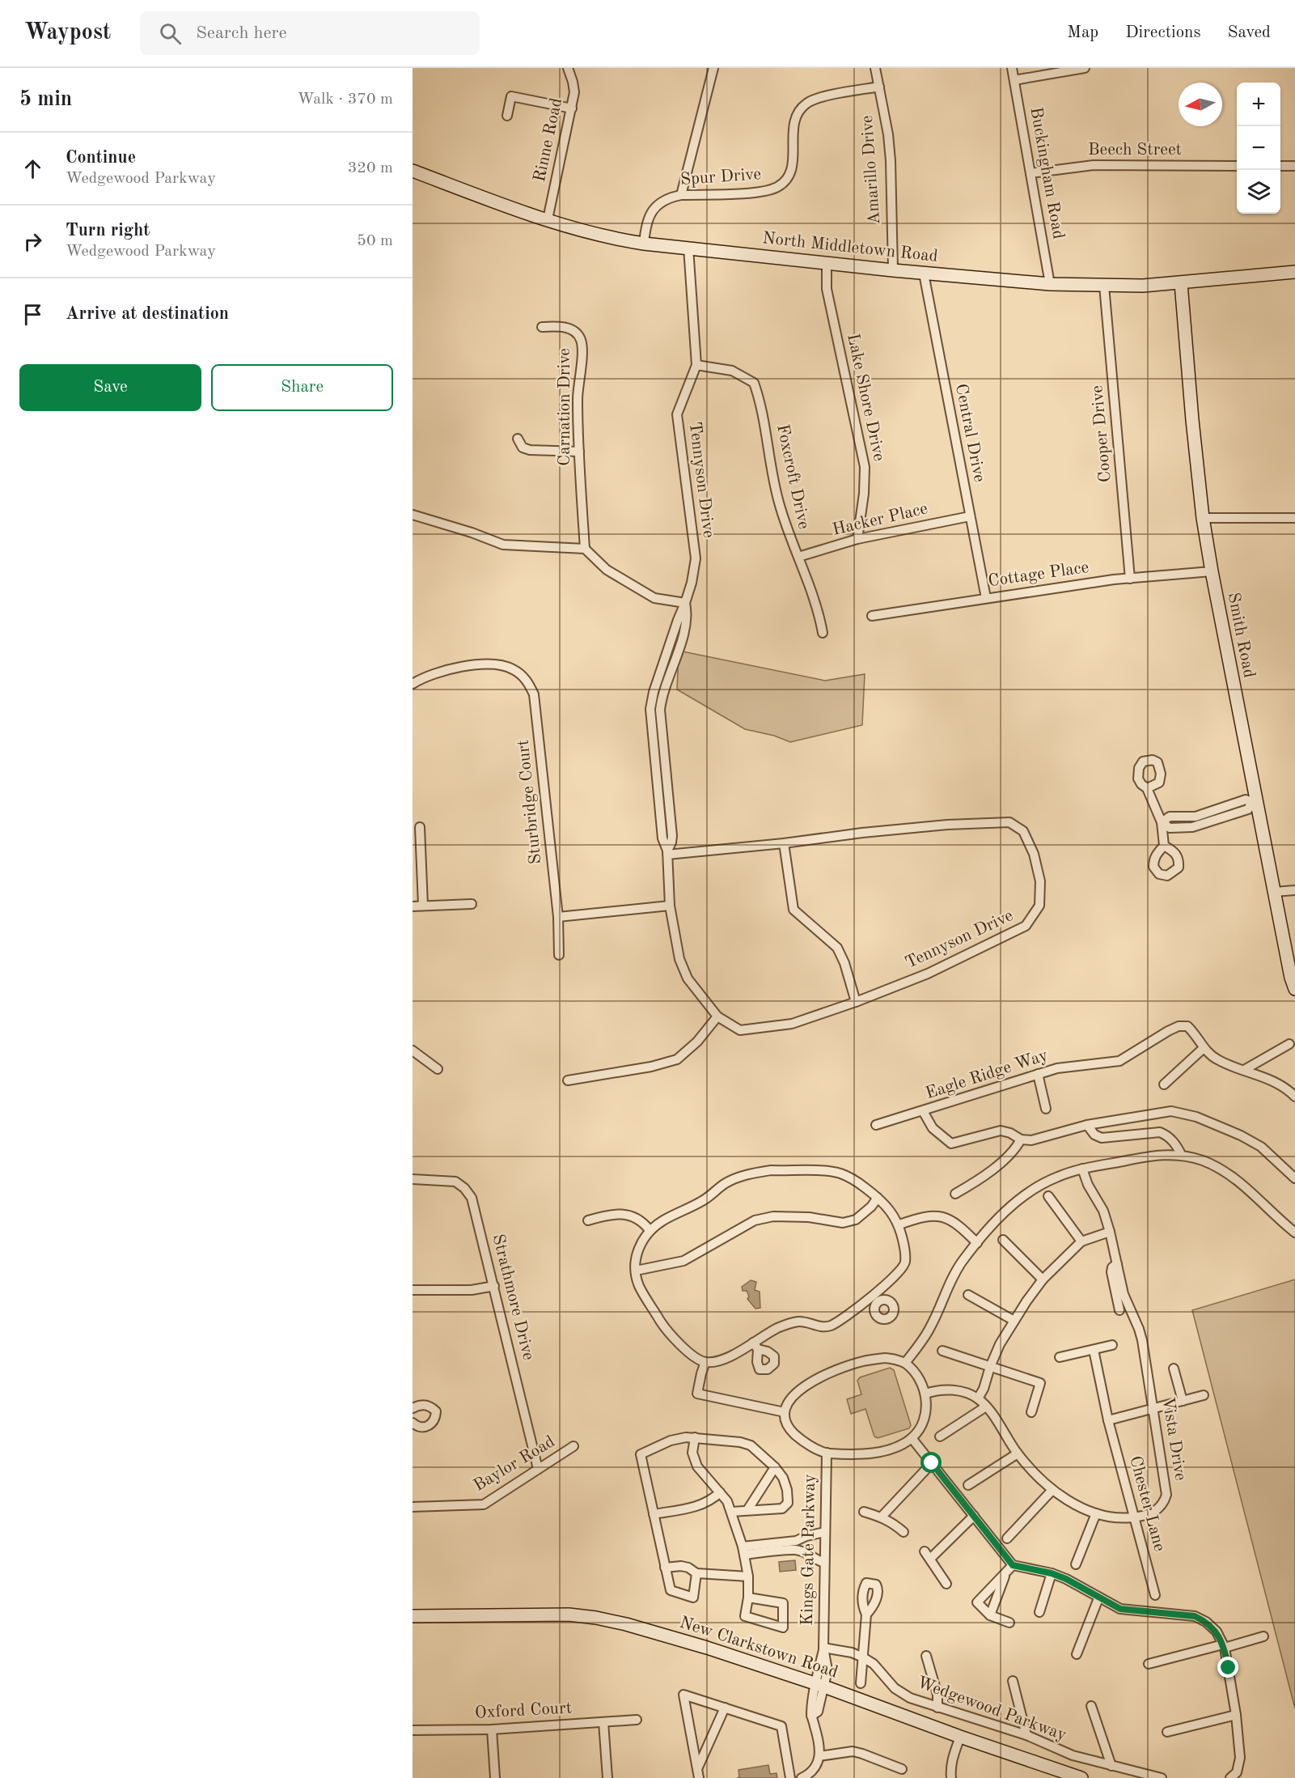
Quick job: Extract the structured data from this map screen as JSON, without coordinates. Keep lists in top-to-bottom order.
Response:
{
  "streets": {
    "street": [
      "Rinne Road",
      "Beech Street",
      "Amarillo Drive",
      "Buckingham Road",
      "Spur Drive",
      "North Middletown Road",
      "Lake Shore Drive",
      "Carnation Drive",
      "Central Drive",
      "Cooper Drive",
      "Foxcroft Drive",
      "Tennyson Drive",
      "Hacker Place",
      "Cottage Place",
      "Smith Road",
      "Sturbridge Court",
      "Eagle Ridge Way",
      "Strathmore Drive",
      "Vista Drive",
      "Baylor Road",
      "Chester Lane",
      "Kings Gate Parkway",
      "New Clarkstown Road",
      "Wedgewood Parkway",
      "Oxford Court"
    ]
  },
  "crossings": [
    ["Rinne Road", "North Middletown Road"],
    ["Beech Street", "Buckingham Road"],
    ["Amarillo Drive", "Spur Drive"],
    ["Amarillo Drive", "North Middletown Road"],
    ["Buckingham Road", "North Middletown Road"],
    ["Spur Drive", "North Middletown Road"],
    ["North Middletown Road", "Lake Shore Drive"],
    ["North Middletown Road", "Central Drive"],
    ["North Middletown Road", "Cooper Drive"],
    ["North Middletown Road", "Tennyson Drive"],
    ["North Middletown Road", "Smith Road"],
    ["Lake Shore Drive", "Hacker Place"],
    ["Central Drive", "Hacker Place"],
    ["Central Drive", "Cottage Place"],
    ["Cooper Drive", "Cottage Place"],
    ["Foxcroft Drive", "Tennyson Drive"],
    ["Foxcroft Drive", "Hacker Place"],
    ["Cottage Place", "Smith Road"],
    ["Strathmore Drive", "Baylor Road"],
    ["Vista Drive", "Chester Lane"],
    ["Vista Drive", "Kings Gate Parkway"],
    ["Kings Gate Parkway", "New Clarkstown Road"],
    ["Kings Gate Parkway", "Wedgewood Parkway"]
  ],
  "north": "left",
  "page": {
    "header": "Waypost",
    "search": "Search here",
    "nav": ["Map", "Directions", "Saved"],
    "heading": ["5 min", "Walk · 370 m"],
    "map_buttons": ["+", "−"],
    "list": [
      ["Continue", "Wedgewood Parkway", "320 m"],
      ["Turn right", "Wedgewood Parkway", "50 m"],
      "Arrive at destination"
    ],
    "buttons": ["Save", "Share"]
  }
}
